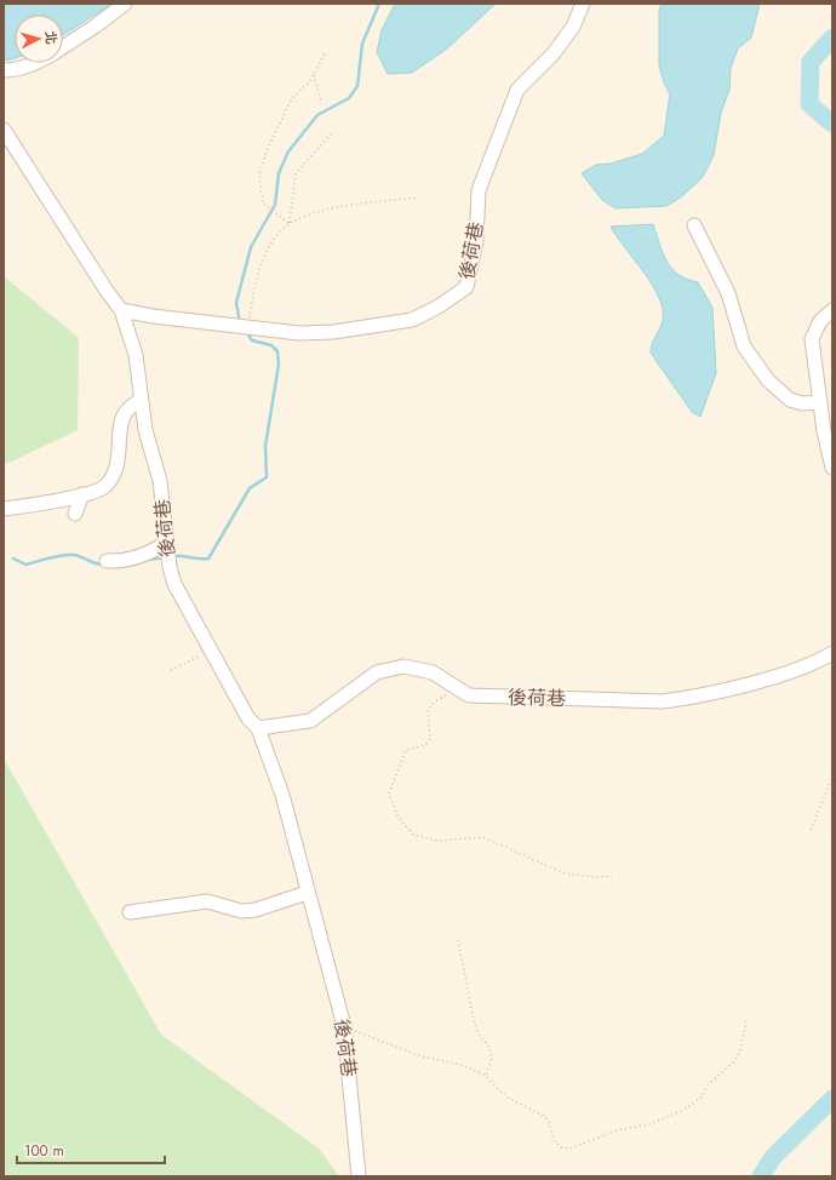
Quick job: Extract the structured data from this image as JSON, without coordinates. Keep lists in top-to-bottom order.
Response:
{
  "streets": {
    "street": ["後荷巷"]
  },
  "scale_bar": "100 m",
  "north": "right"
}
